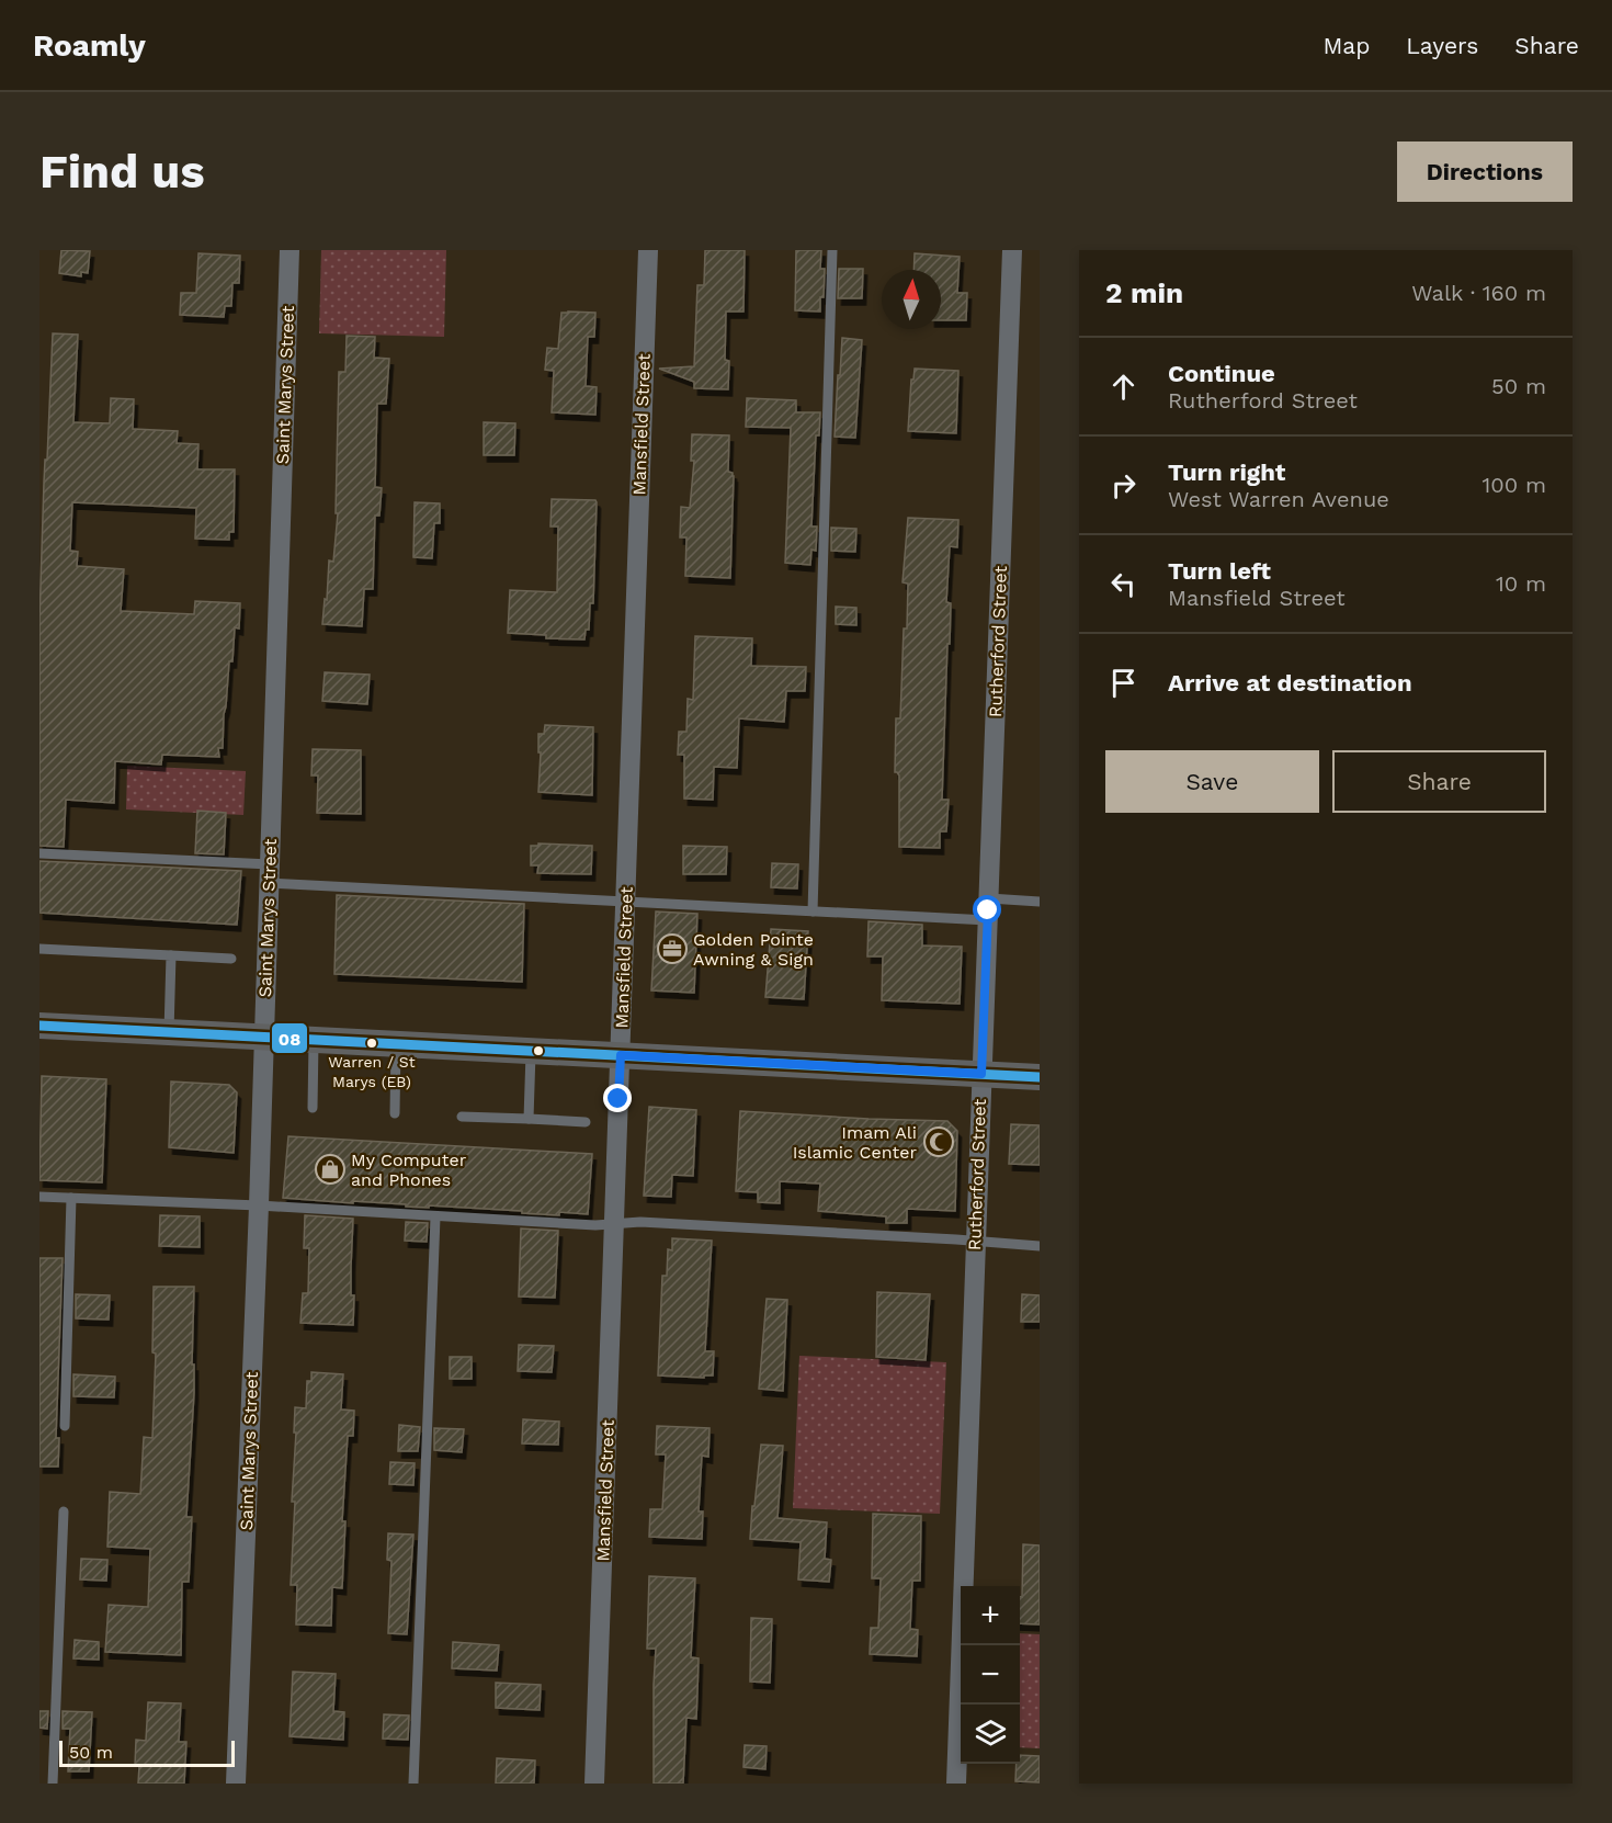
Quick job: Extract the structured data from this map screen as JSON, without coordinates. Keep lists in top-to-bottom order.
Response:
{
  "streets": {
    "street": ["Saint Marys Street", "Mansfield Street", "Rutherford Street"]
  },
  "places": {
    "office": ["Golden Pointe Awning & Sign"],
    "other": ["Warren / St Marys (EB)"],
    "mosque": ["Imam Ali Islamic Center"],
    "shop": ["My Computer and Phones"]
  },
  "lines": ["transit line 08"],
  "scale_bar": "50 m",
  "north": "top",
  "page": {
    "header": "Roamly",
    "nav": ["Map", "Layers", "Share"],
    "buttons": [
      "Directions",
      ["Save", "Share"]
    ],
    "title": "Find us",
    "heading": ["2 min", "Walk · 160 m"],
    "list": [
      ["Continue", "Rutherford Street", "50 m"],
      ["Turn right", "West Warren Avenue", "100 m"],
      ["Turn left", "Mansfield Street", "10 m"],
      "Arrive at destination"
    ],
    "map_buttons": ["+", "−"],
    "scale": "50 m"
  }
}
